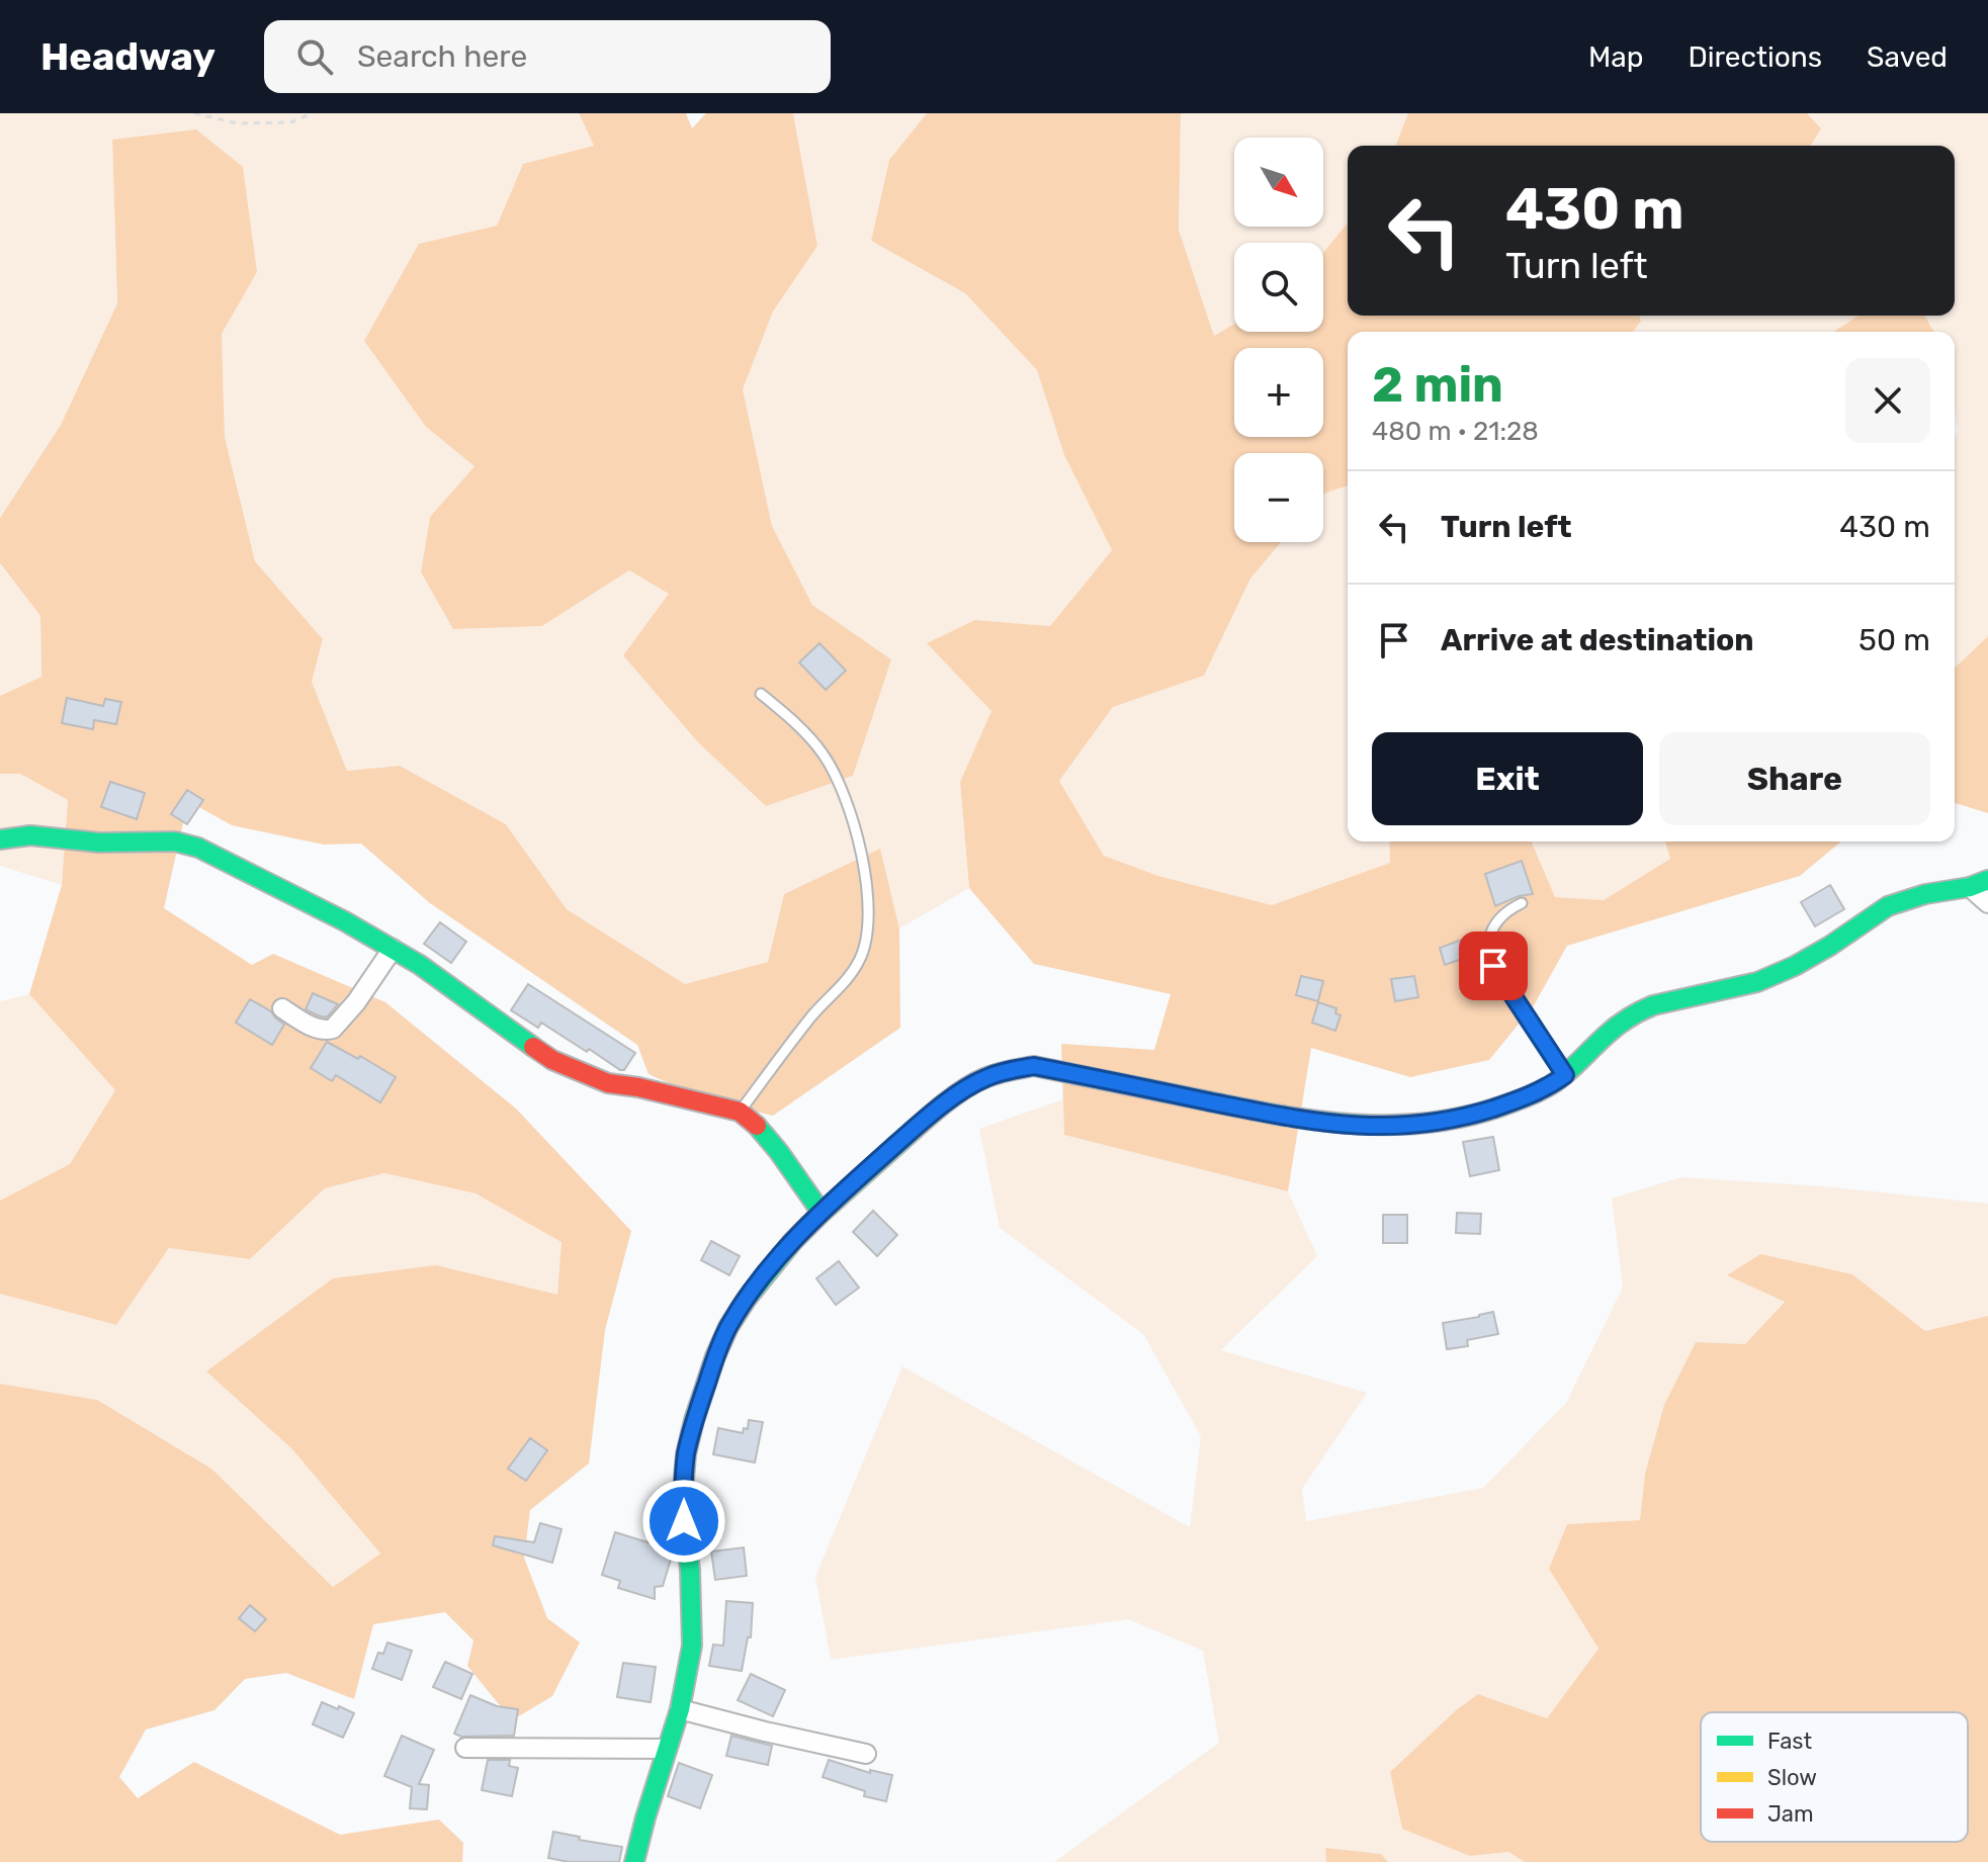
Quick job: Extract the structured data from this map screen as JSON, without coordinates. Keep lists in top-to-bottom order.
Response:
{
  "legend": ["Fast", "Slow", "Jam"],
  "north": "bottom right",
  "page": {
    "header": "Headway",
    "search": "Search here",
    "nav": ["Map", "Directions", "Saved"],
    "map_buttons": ["+", "−"],
    "turn": ["430 m", "Turn left"],
    "heading": ["2 min", "480 m · 21:28"],
    "list": [
      {
        "name": "Turn left",
        "value": "430 m"
      },
      {
        "name": "Arrive at destination",
        "value": "50 m"
      }
    ],
    "buttons": ["Exit", "Share"]
  }
}
